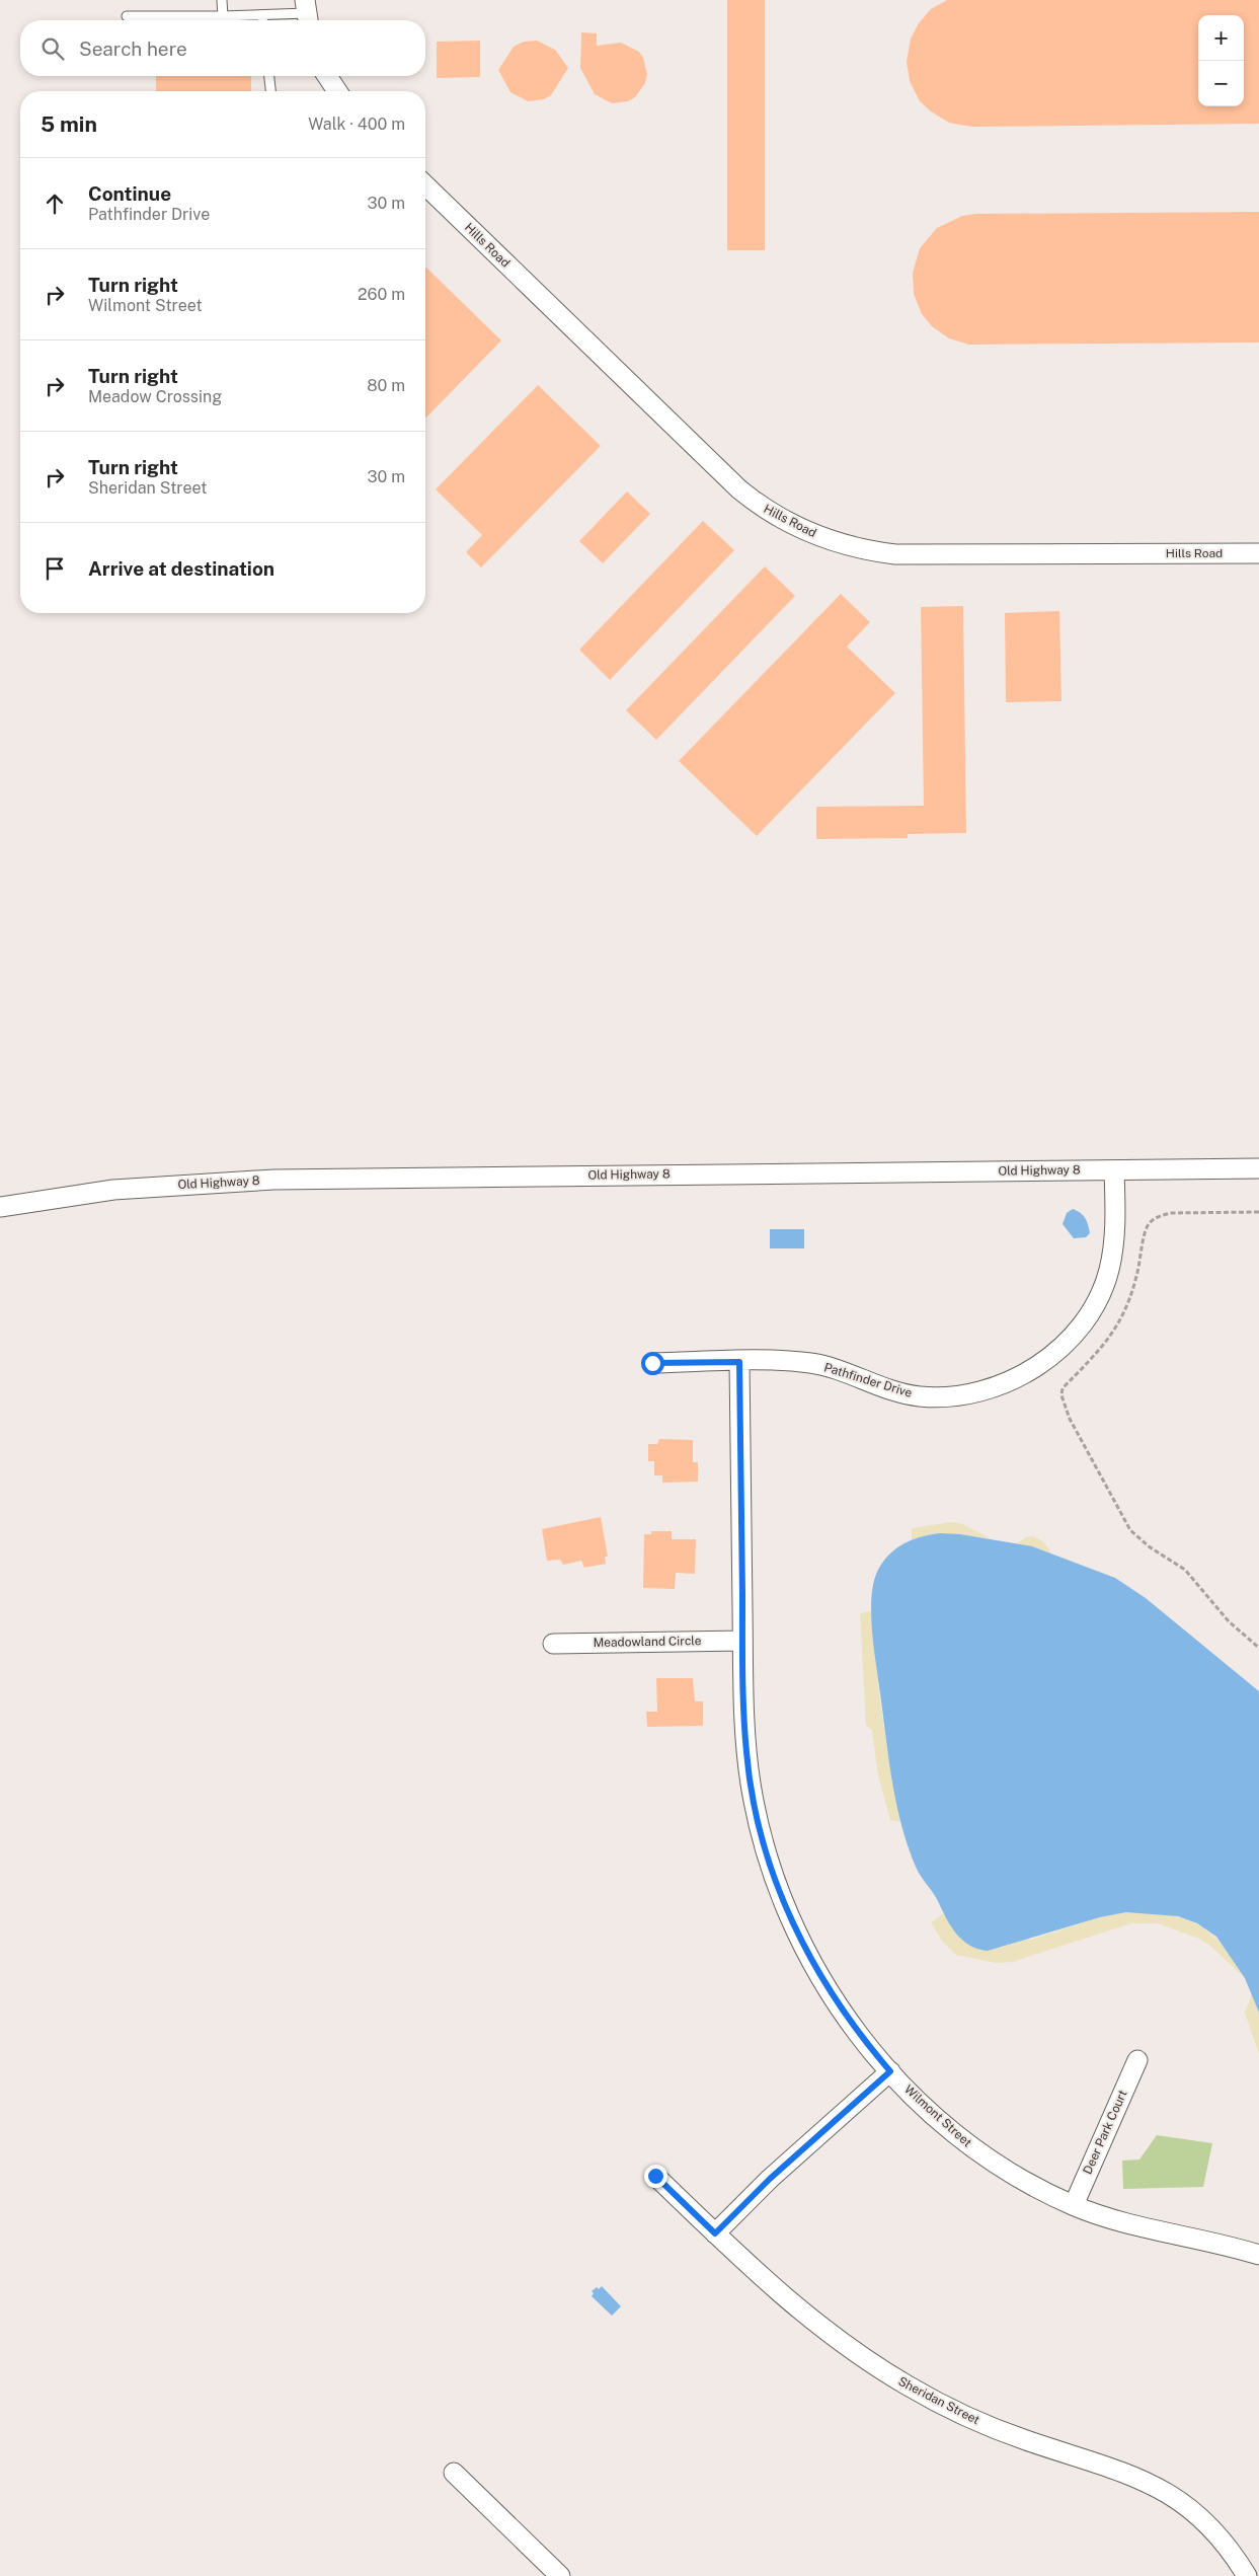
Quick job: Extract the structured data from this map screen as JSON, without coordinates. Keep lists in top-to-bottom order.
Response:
{
  "streets": {
    "street": [
      "Hills Road",
      "Old Highway 8",
      "Pathfinder Drive",
      "Meadowland Circle",
      "Wilmont Street",
      "Deer Park Court",
      "Sheridan Street"
    ]
  },
  "crossings": [
    ["Old Highway 8", "Pathfinder Drive"],
    ["Pathfinder Drive", "Wilmont Street"],
    ["Meadowland Circle", "Wilmont Street"],
    ["Wilmont Street", "Deer Park Court"]
  ],
  "page": {
    "map_buttons": ["+", "−"],
    "search": "Search here",
    "heading": ["5 min", "Walk · 400 m"],
    "list": [
      ["Continue", "Pathfinder Drive", "30 m"],
      ["Turn right", "Wilmont Street", "260 m"],
      ["Turn right", "Meadow Crossing", "80 m"],
      ["Turn right", "Sheridan Street", "30 m"],
      "Arrive at destination"
    ]
  }
}
